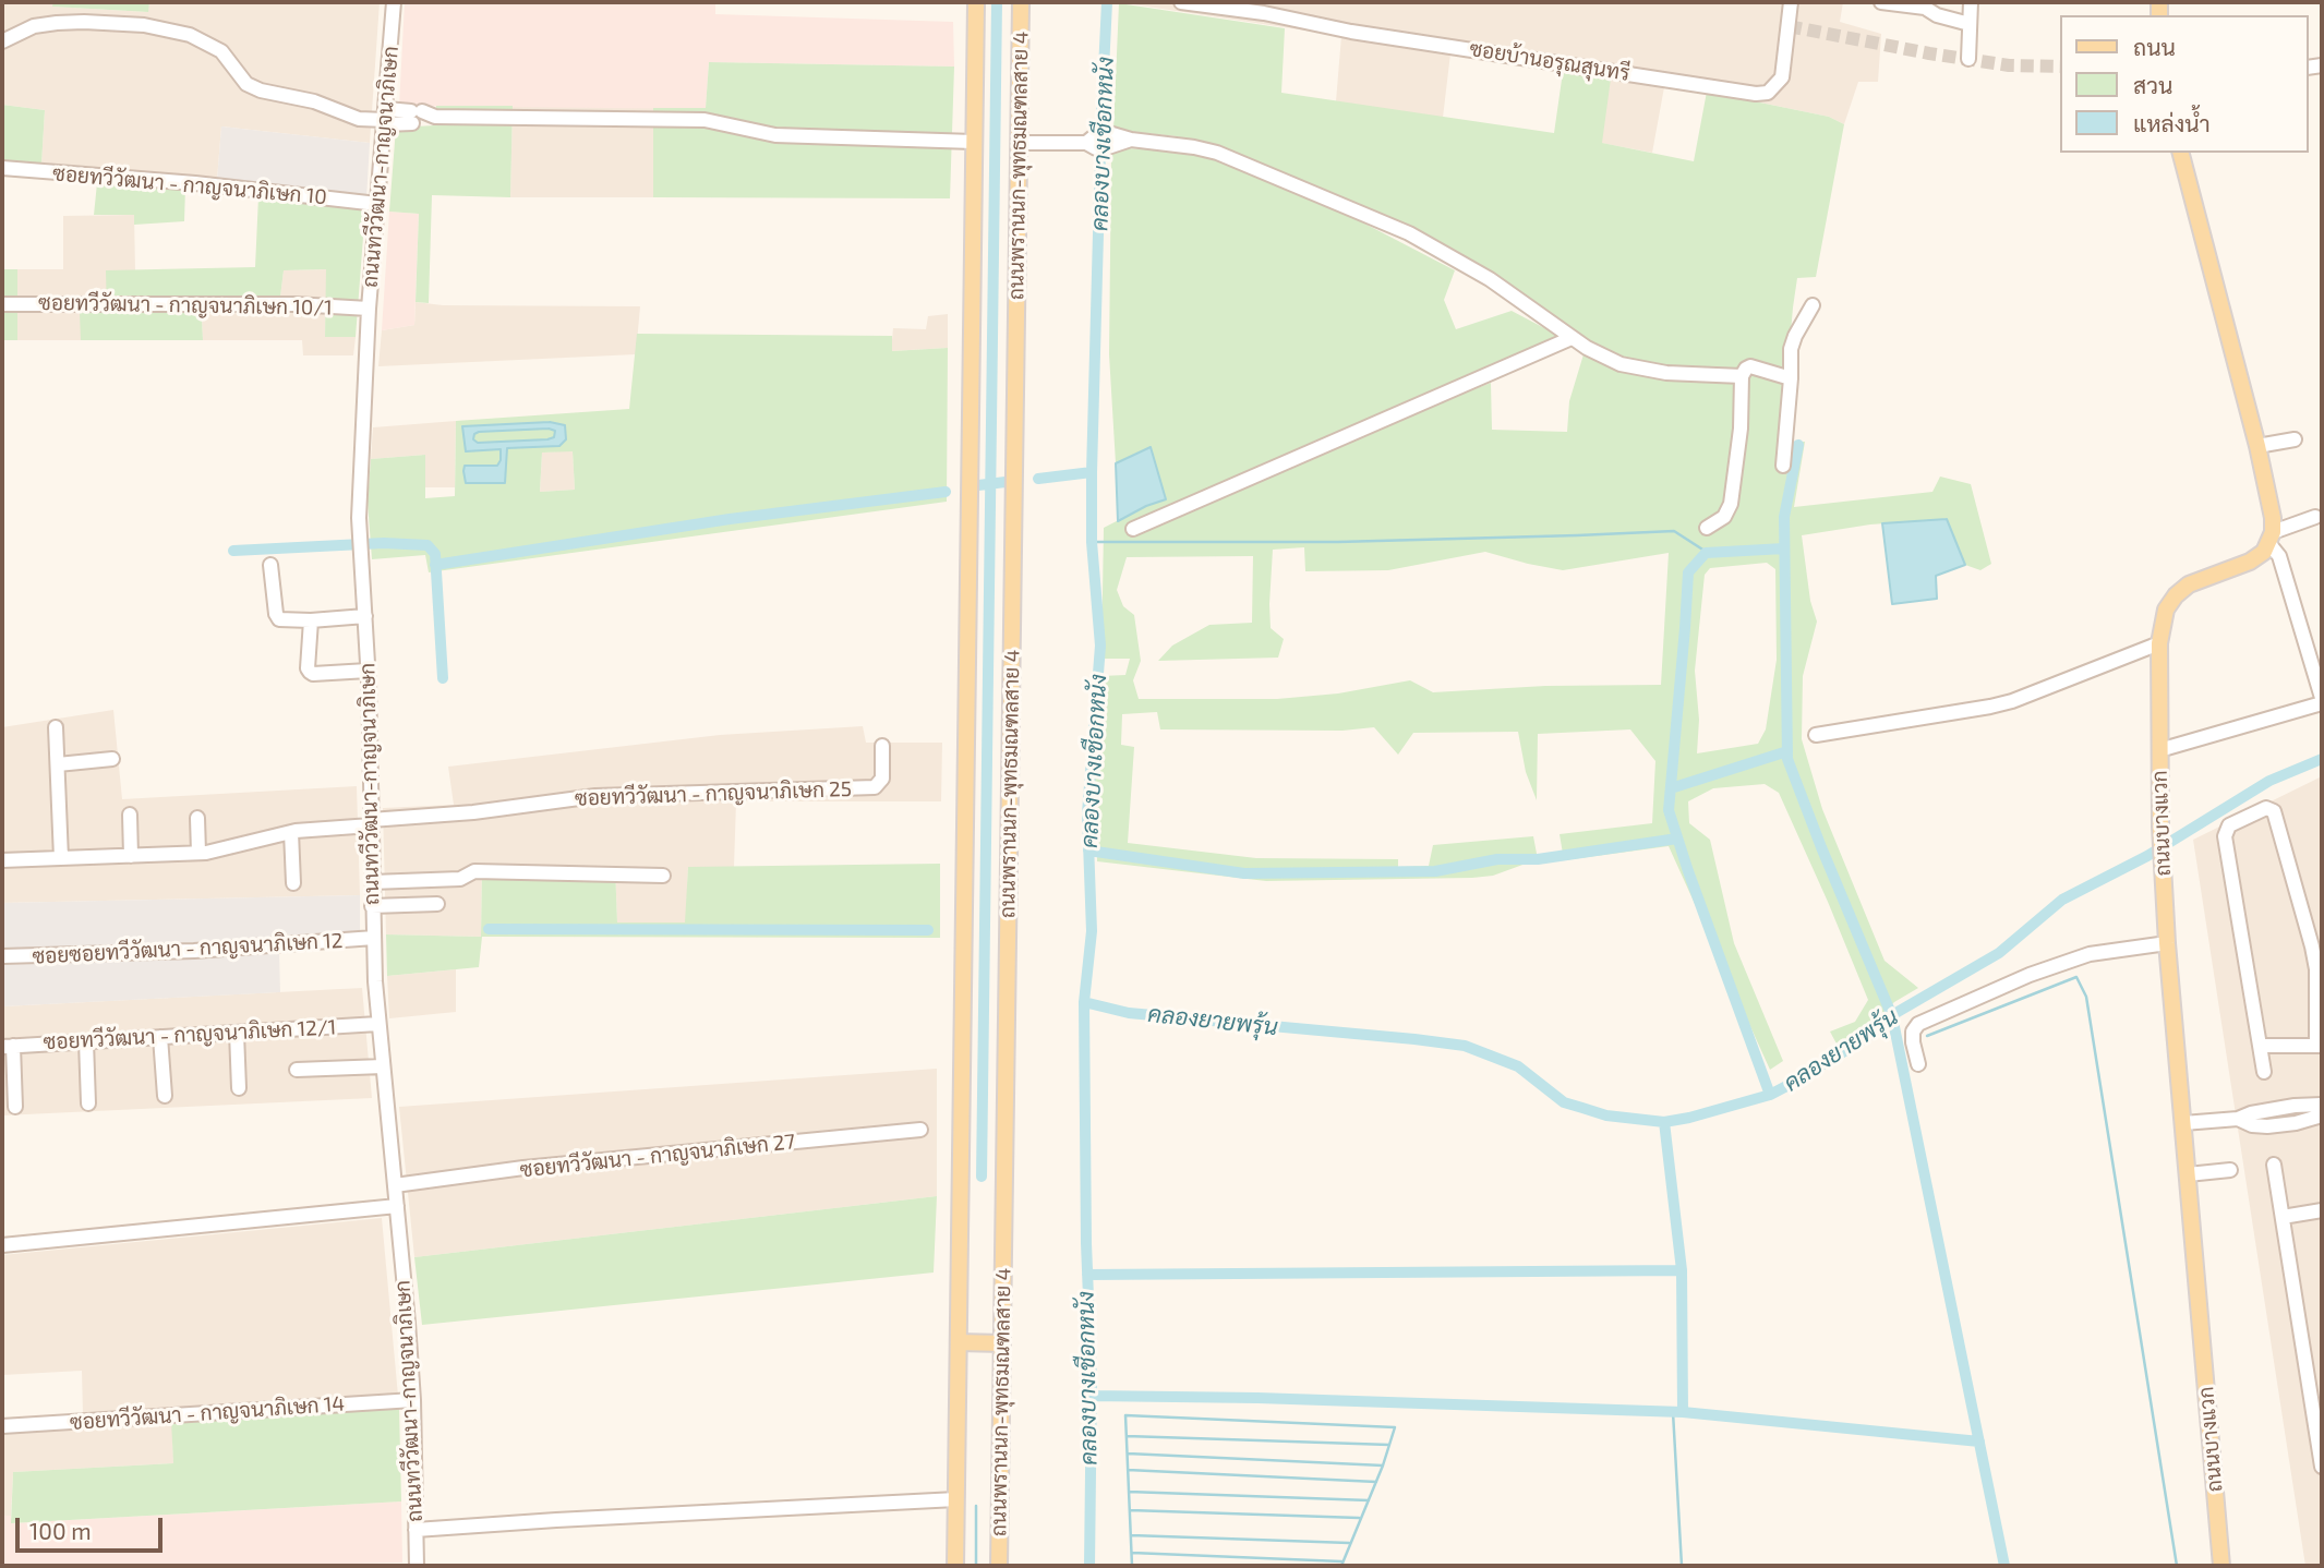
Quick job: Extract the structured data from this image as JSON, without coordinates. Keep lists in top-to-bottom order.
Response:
{
  "streets": {
    "main road": ["ถนนพรานนก-พุทธมณฑลสาย 4", "ถนนบางแวก"],
    "street": [
      "ซอยบ้านอรุณสุนทรี",
      "ถนนทวีวัฒนา-กาญจนาภิเษก",
      "ซอยทวีวัฒนา - กาญจนาภิเษก 10",
      "ซอยทวีวัฒนา - กาญจนาภิเษก 10/1",
      "ซอยทวีวัฒนา - กาญจนาภิเษก 25",
      "ซอยซอยทวีวัฒนา - กาญจนาภิเษก 12",
      "ซอยทวีวัฒนา - กาญจนาภิเษก 12/1",
      "ซอยทวีวัฒนา - กาญจนาภิเษก 27",
      "ซอยทวีวัฒนา - กาญจนาภิเษก 14"
    ]
  },
  "crossings": [
    ["ถนนทวีวัฒนา-กาญจนาภิเษก", "ซอยทวีวัฒนา - กาญจนาภิเษก 10"],
    ["ถนนทวีวัฒนา-กาญจนาภิเษก", "ซอยทวีวัฒนา - กาญจนาภิเษก 10/1"],
    ["ถนนทวีวัฒนา-กาญจนาภิเษก", "ซอยทวีวัฒนา - กาญจนาภิเษก 25"],
    ["ถนนทวีวัฒนา-กาญจนาภิเษก", "ซอยซอยทวีวัฒนา - กาญจนาภิเษก 12"],
    ["ถนนทวีวัฒนา-กาญจนาภิเษก", "ซอยทวีวัฒนา - กาญจนาภิเษก 12/1"],
    ["ถนนทวีวัฒนา-กาญจนาภิเษก", "ซอยทวีวัฒนา - กาญจนาภิเษก 27"],
    ["ถนนทวีวัฒนา-กาญจนาภิเษก", "ซอยทวีวัฒนา - กาญจนาภิเษก 14"]
  ],
  "water": ["คลองบางเชือกหนัง", "คลองยายพรุ้น"],
  "legend": ["ถนน", "สวน", "แหล่งน้ำ"],
  "scale_bar": "100 m"
}
